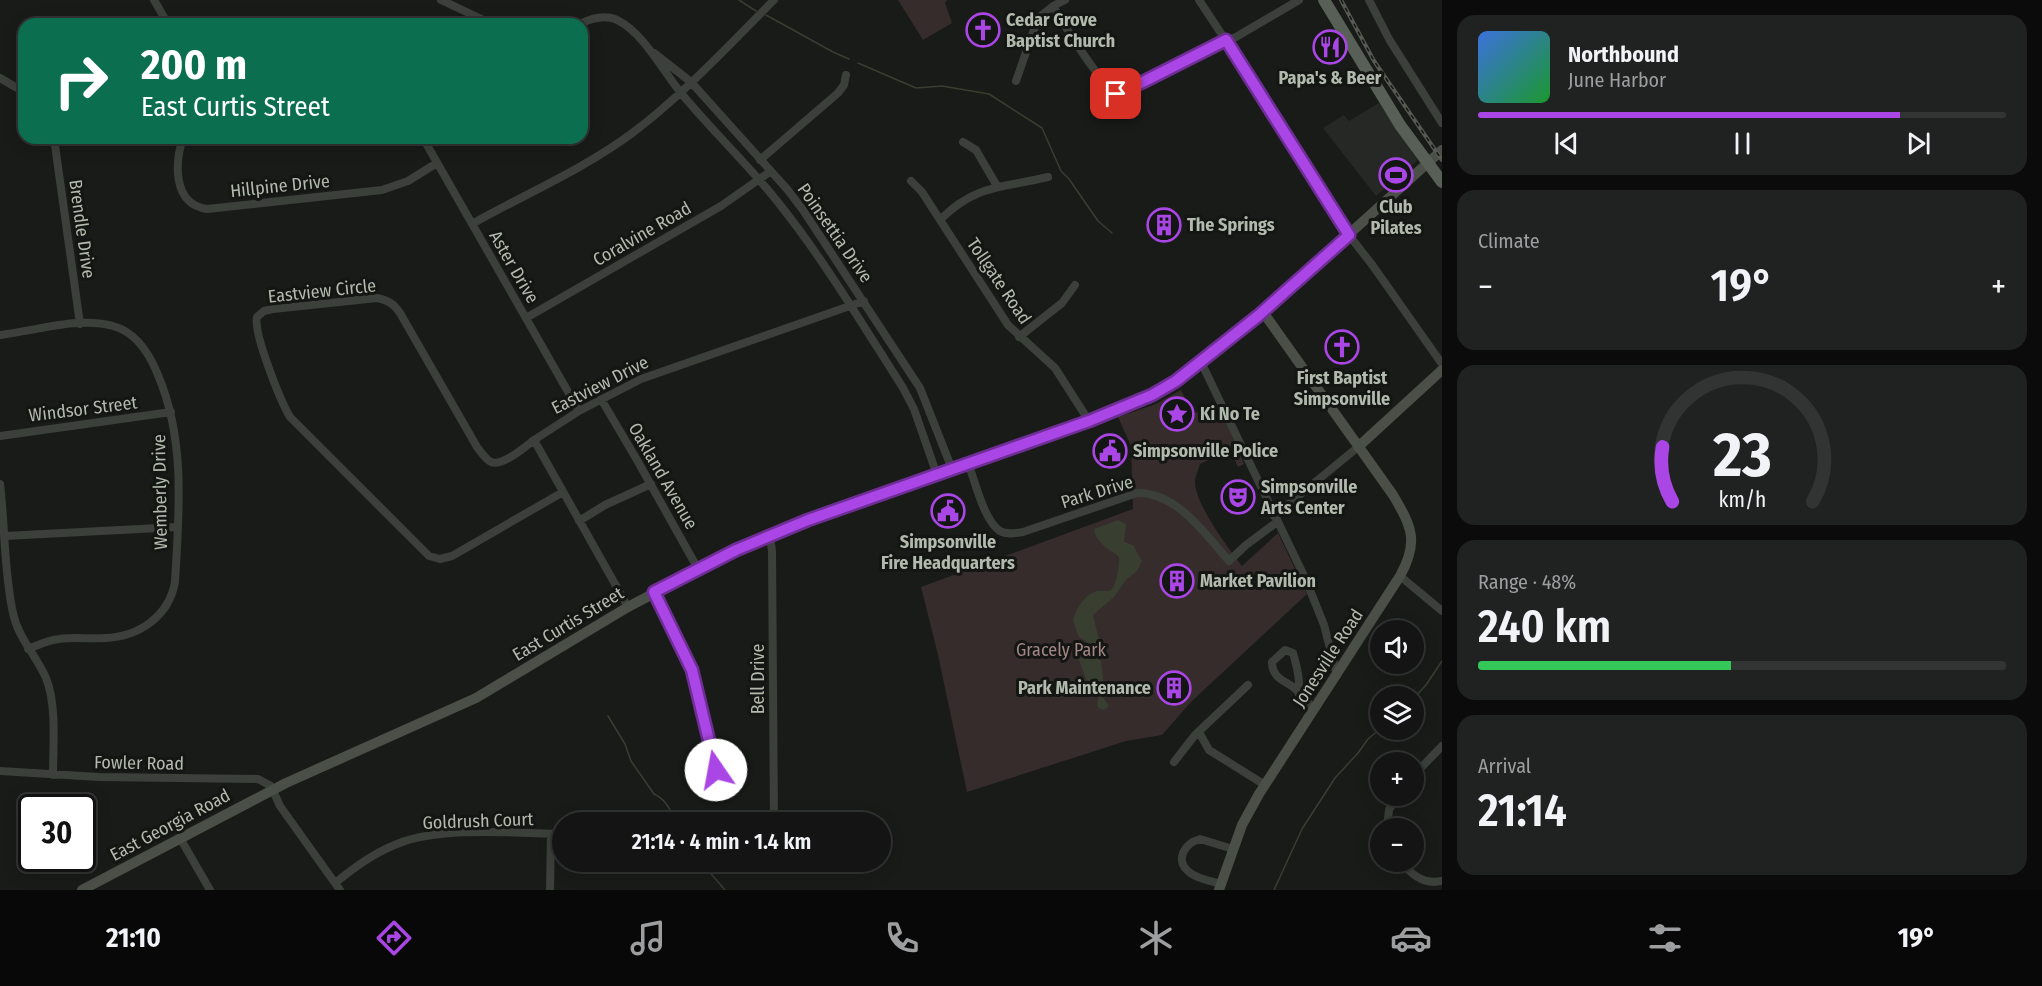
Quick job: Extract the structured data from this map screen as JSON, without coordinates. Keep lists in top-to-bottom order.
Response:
{
  "streets": {
    "main road": ["East Curtis Street", "Jonesville Road", "East Georgia Road"],
    "street": [
      "Hillpine Drive",
      "Brendle Drive",
      "Poinsettia Drive",
      "Coralvine Road",
      "Aster Drive",
      "Tollgate Road",
      "Eastview Circle",
      "Eastview Drive",
      "Windsor Street",
      "Oakland Avenue",
      "Wemberly Drive",
      "Park Drive",
      "Bell Drive",
      "Fowler Road",
      "Goldrush Court"
    ]
  },
  "crossings": [
    ["Hillpine Drive", "Aster Drive"],
    ["Brendle Drive", "Wemberly Drive"],
    ["Poinsettia Drive", "Coralvine Road"],
    ["Poinsettia Drive", "Eastview Drive"],
    ["Poinsettia Drive", "East Curtis Street"],
    ["Coralvine Road", "Aster Drive"],
    ["Aster Drive", "Eastview Drive"],
    ["Tollgate Road", "East Curtis Street"],
    ["Eastview Circle", "Eastview Drive"],
    ["Eastview Drive", "Oakland Avenue"],
    ["Windsor Street", "Wemberly Drive"],
    ["Oakland Avenue", "East Curtis Street"],
    ["Park Drive", "East Curtis Street"],
    ["East Curtis Street", "Jonesville Road"],
    ["East Curtis Street", "Bell Drive"],
    ["East Curtis Street", "Fowler Road"],
    ["East Curtis Street", "East Georgia Road"],
    ["Fowler Road", "East Georgia Road"]
  ],
  "parks": ["Gracely Park"],
  "places": {
    "church": ["Cedar Grove Baptist Church", "First Baptist Simpsonville"],
    "restaurant": ["Papa's & Beer"],
    "sports": ["Club Pilates"],
    "building": ["The Springs", "Market Pavilion", "Park Maintenance"],
    "place": ["Ki No Te"],
    "public building": ["Simpsonville Police", "Simpsonville Fire Headquarters"],
    "theatre": ["Simpsonville Arts Center"]
  },
  "page": {
    "turn": ["200 m", "East Curtis Street"],
    "song": ["Northbound", "June Harbor"],
    "tile": [
      "Climate",
      ["Range · 48%", "240 km"],
      ["Arrival", "21:14"]
    ],
    "heat": ["−", "19°", "+"],
    "map_buttons": ["+", "−"],
    "limit": "30",
    "trip": "21:14 · 4 min · 1.4 km",
    "tabs": ["21:10", "19°"],
    "gauge": ["23", "km/h"]
  }
}
